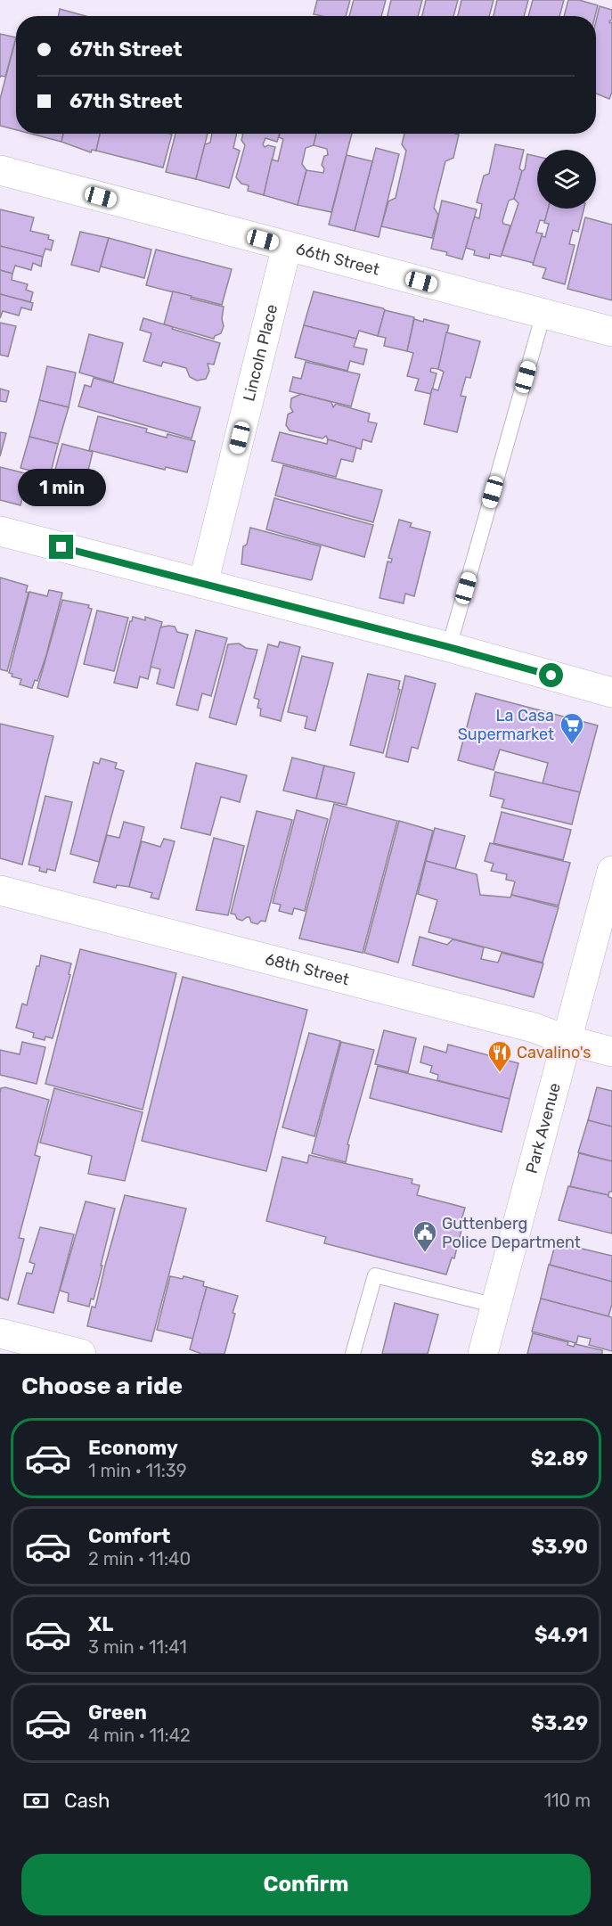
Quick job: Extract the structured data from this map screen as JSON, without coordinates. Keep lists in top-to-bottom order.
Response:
{
  "streets": {
    "street": [
      "66th Street",
      "Lincoln Place",
      "68th Street",
      "Park Avenue"
    ]
  },
  "crossings": [
    ["66th Street", "Lincoln Place"],
    ["68th Street", "Park Avenue"]
  ],
  "places": {
    "supermarket": ["La Casa Supermarket"],
    "restaurant": ["Cavalino's"],
    "public building": ["Guttenberg Police Department"]
  },
  "page": {
    "banner": ["67th Street", "67th Street"],
    "bubble": "1 min",
    "heading": "Choose a ride",
    "list": [
      {
        "name": "Economy",
        "note": "1 min · 11:39",
        "value": "$2.89"
      },
      {
        "name": "Comfort",
        "note": "2 min · 11:40",
        "value": "$3.90"
      },
      {
        "name": "XL",
        "note": "3 min · 11:41",
        "value": "$4.91"
      },
      {
        "name": "Green",
        "note": "4 min · 11:42",
        "value": "$3.29"
      }
    ],
    "pay": ["Cash", "110 m"],
    "buttons": "Confirm"
  }
}
